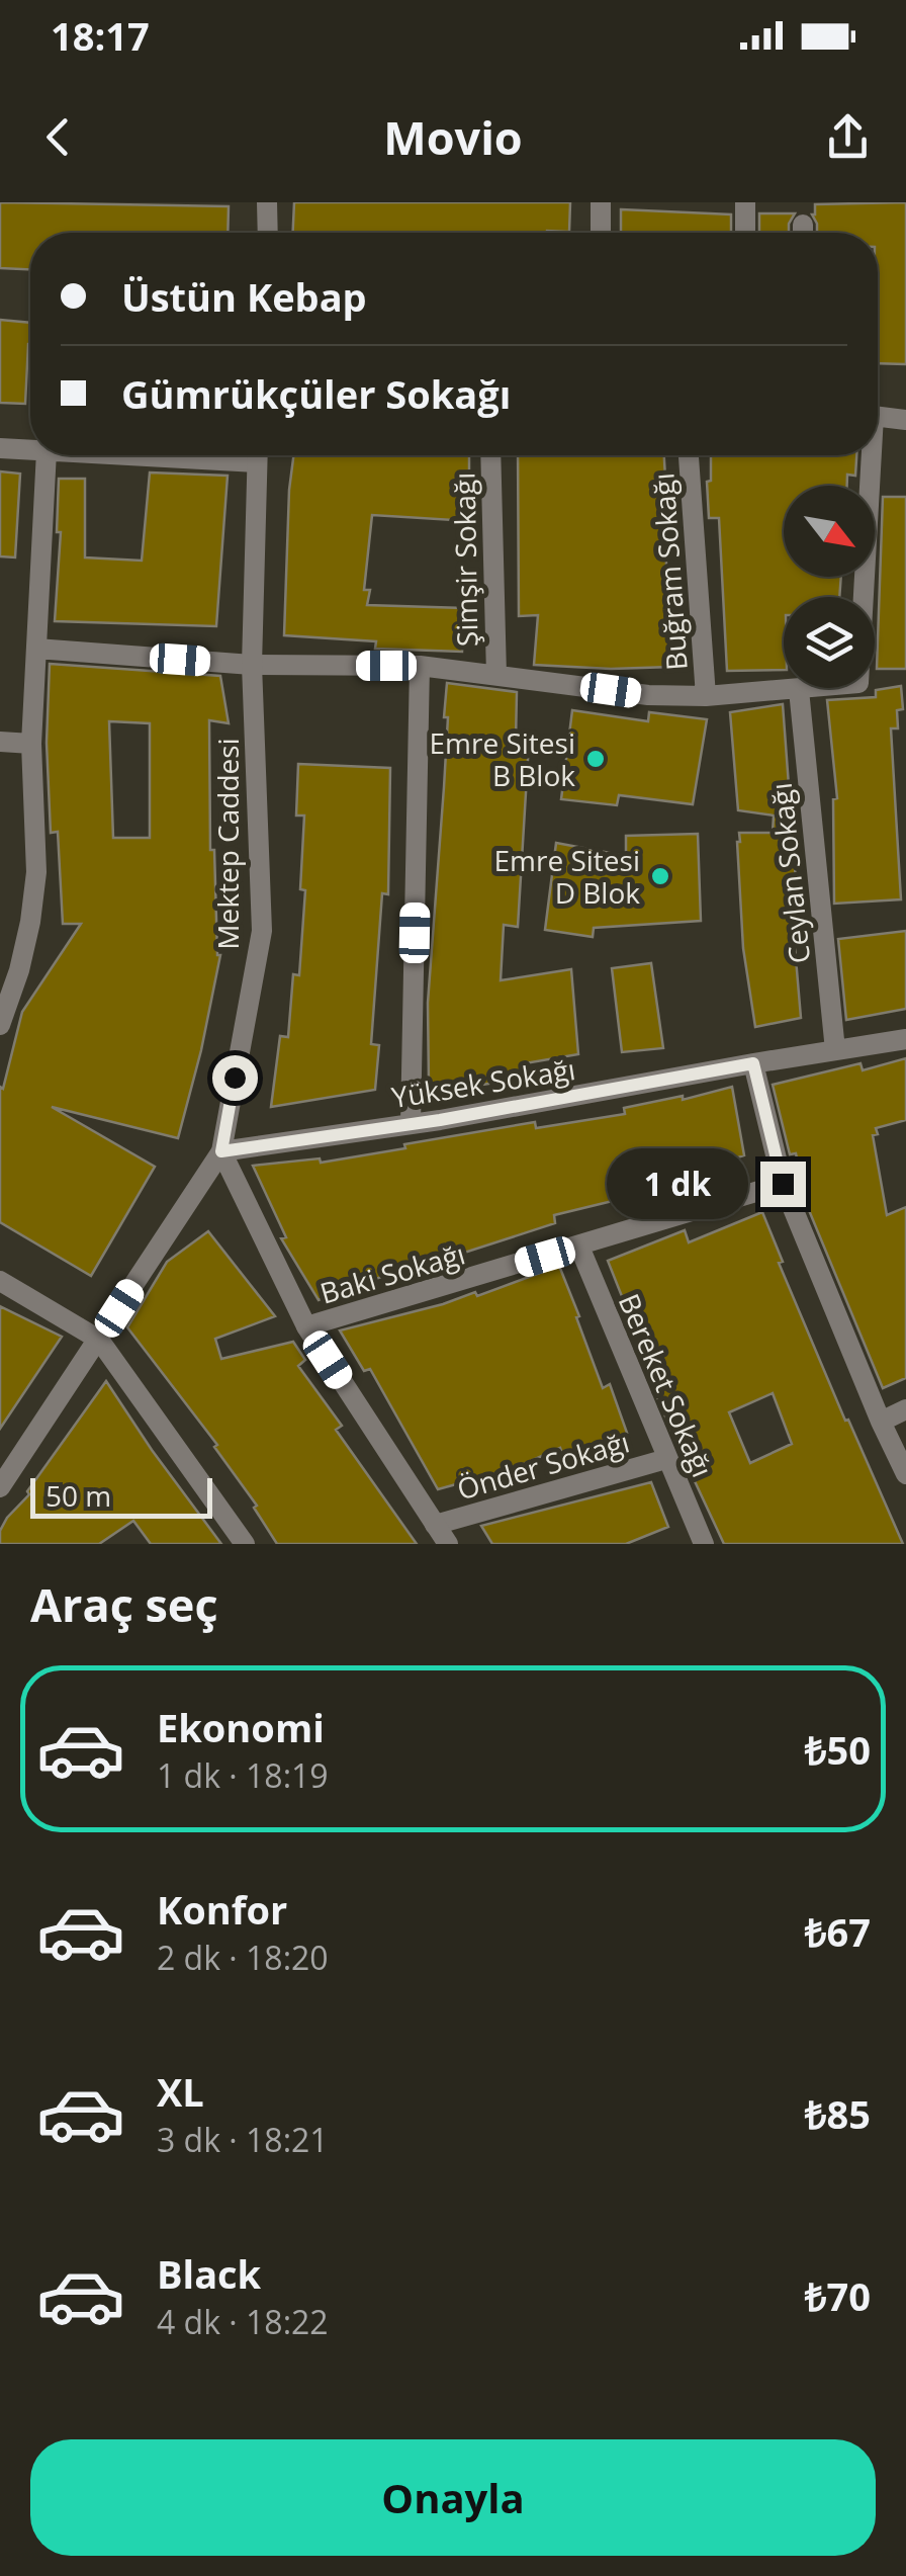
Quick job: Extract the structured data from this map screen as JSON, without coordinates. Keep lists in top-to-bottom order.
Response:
{
  "streets": {
    "street": [
      "Şimşir Sokağı",
      "Buğram Sokağı",
      "Mektep Caddesi",
      "Ceylan Sokağı",
      "Yüksek Sokağı",
      "Baki Sokağı",
      "Bereket Sokağı",
      "Önder Sokağı"
    ]
  },
  "crossings": [
    ["Mektep Caddesi", "Yüksek Sokağı"],
    ["Ceylan Sokağı", "Yüksek Sokağı"],
    ["Baki Sokağı", "Bereket Sokağı"],
    ["Bereket Sokağı", "Önder Sokağı"]
  ],
  "places": ["Emre Sitesi B Blok", "Emre Sitesi D Blok"],
  "scale_bar": "50 m",
  "north": "bottom right",
  "page": {
    "status": "18:17",
    "header": "Movio",
    "banner": ["Üstün Kebap", "Gümrükçüler Sokağı"],
    "bubble": "1 dk",
    "scale": "50 m",
    "heading": "Araç seç",
    "list": [
      {
        "name": "Ekonomi",
        "note": "1 dk · 18:19",
        "value": "₺50"
      },
      {
        "name": "Konfor",
        "note": "2 dk · 18:20",
        "value": "₺67"
      },
      {
        "name": "XL",
        "note": "3 dk · 18:21",
        "value": "₺85"
      },
      {
        "name": "Black",
        "note": "4 dk · 18:22",
        "value": "₺70"
      }
    ],
    "buttons": "Onayla"
  }
}
